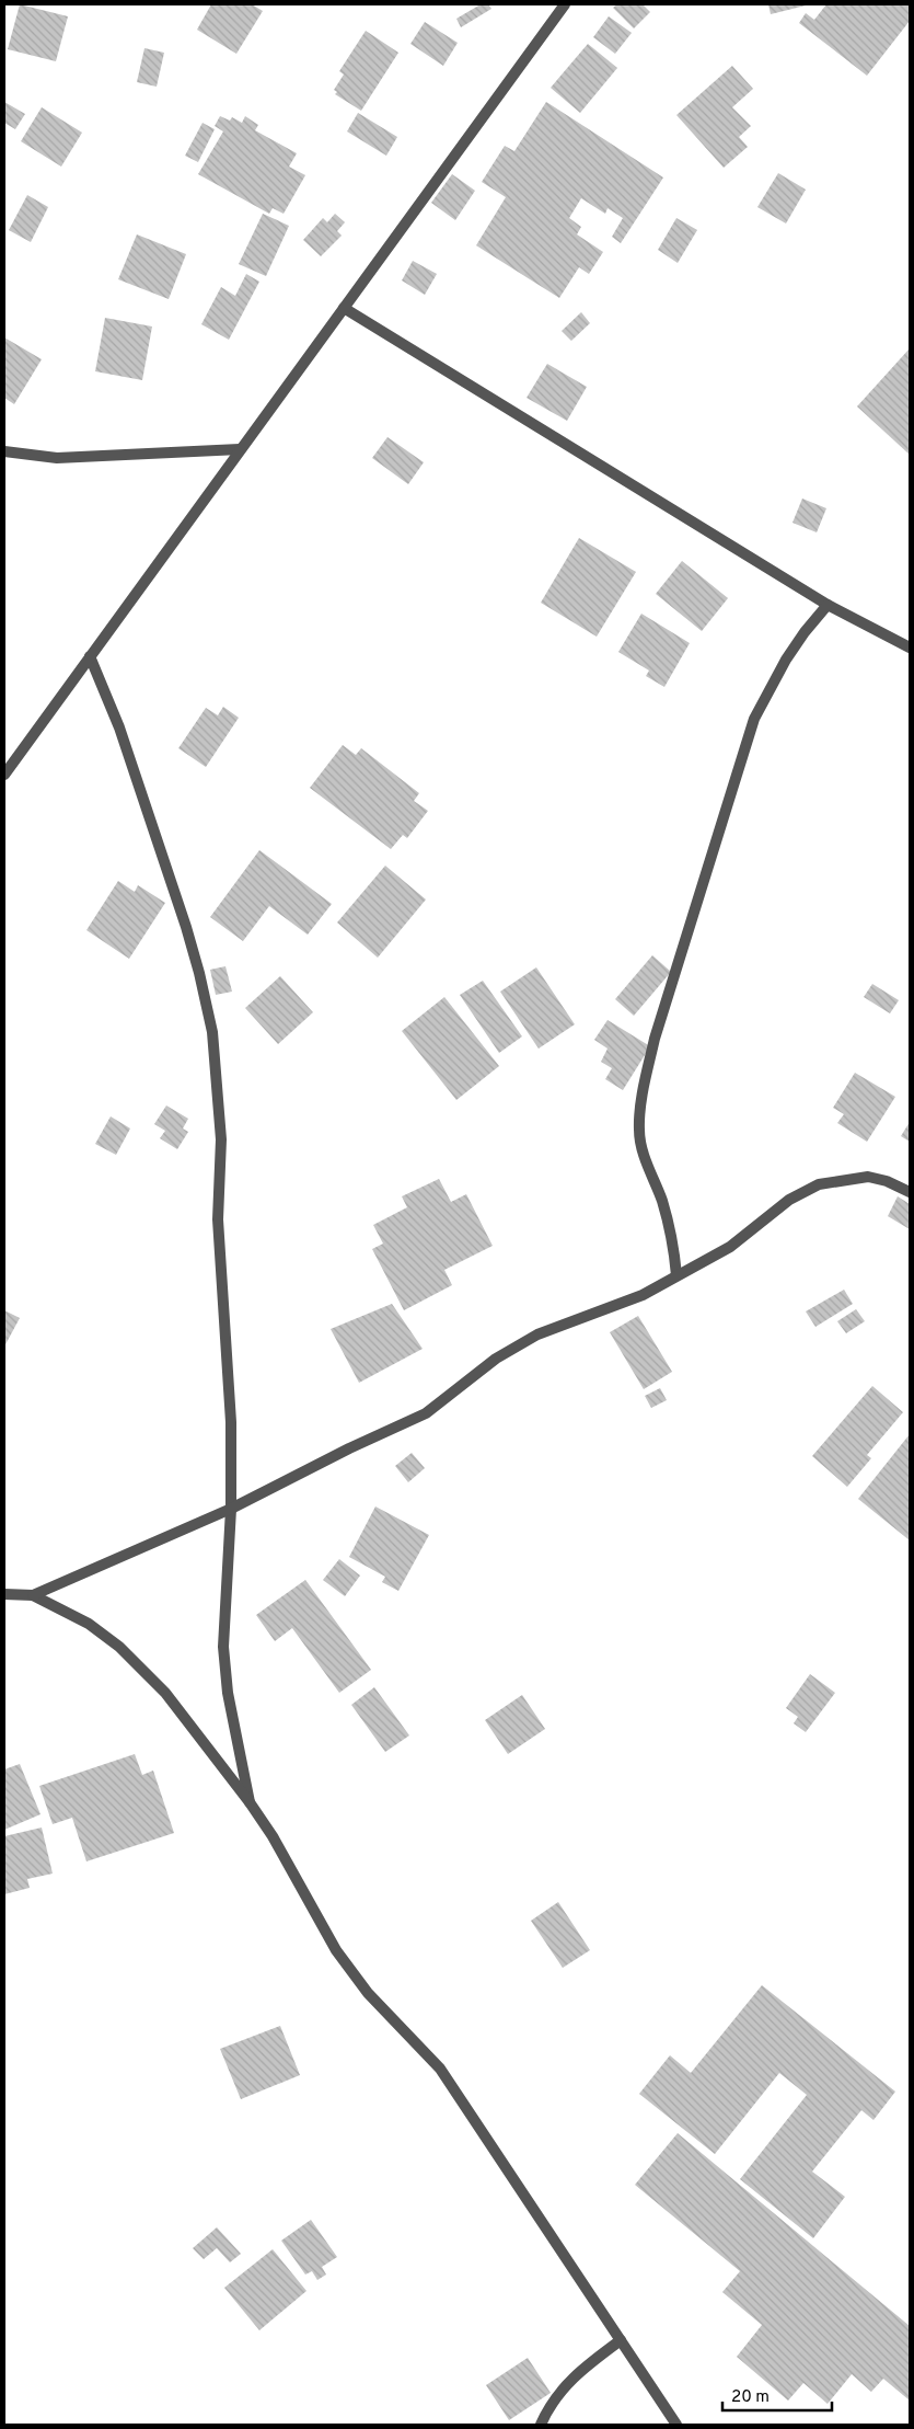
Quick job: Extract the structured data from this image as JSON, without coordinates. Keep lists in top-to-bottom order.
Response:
{
  "scale_bar": "20 m"
}
